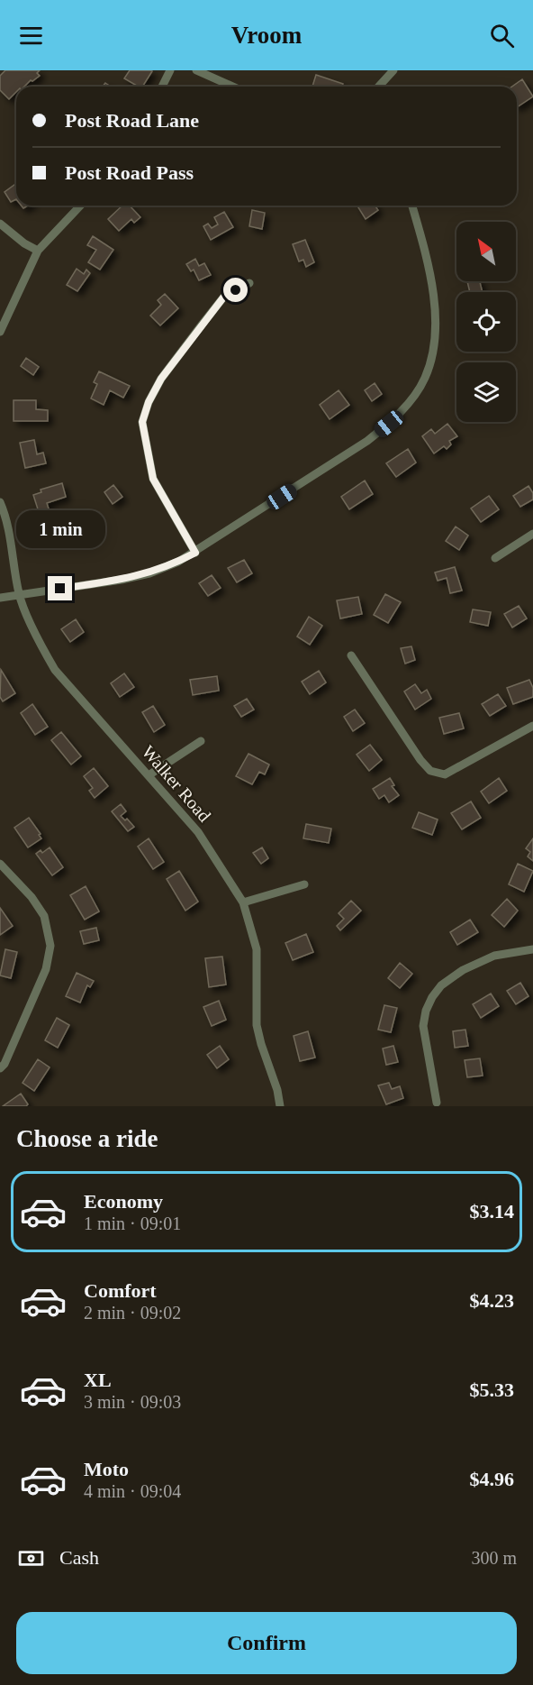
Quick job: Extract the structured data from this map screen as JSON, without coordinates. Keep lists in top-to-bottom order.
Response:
{
  "streets": {
    "street": ["Walker Road"]
  },
  "north": "top left",
  "page": {
    "header": "Vroom",
    "banner": ["Post Road Lane", "Post Road Pass"],
    "bubble": "1 min",
    "heading": "Choose a ride",
    "list": [
      {
        "name": "Economy",
        "note": "1 min · 09:01",
        "value": "$3.14"
      },
      {
        "name": "Comfort",
        "note": "2 min · 09:02",
        "value": "$4.23"
      },
      {
        "name": "XL",
        "note": "3 min · 09:03",
        "value": "$5.33"
      },
      {
        "name": "Moto",
        "note": "4 min · 09:04",
        "value": "$4.96"
      }
    ],
    "pay": ["Cash", "300 m"],
    "buttons": "Confirm"
  }
}
